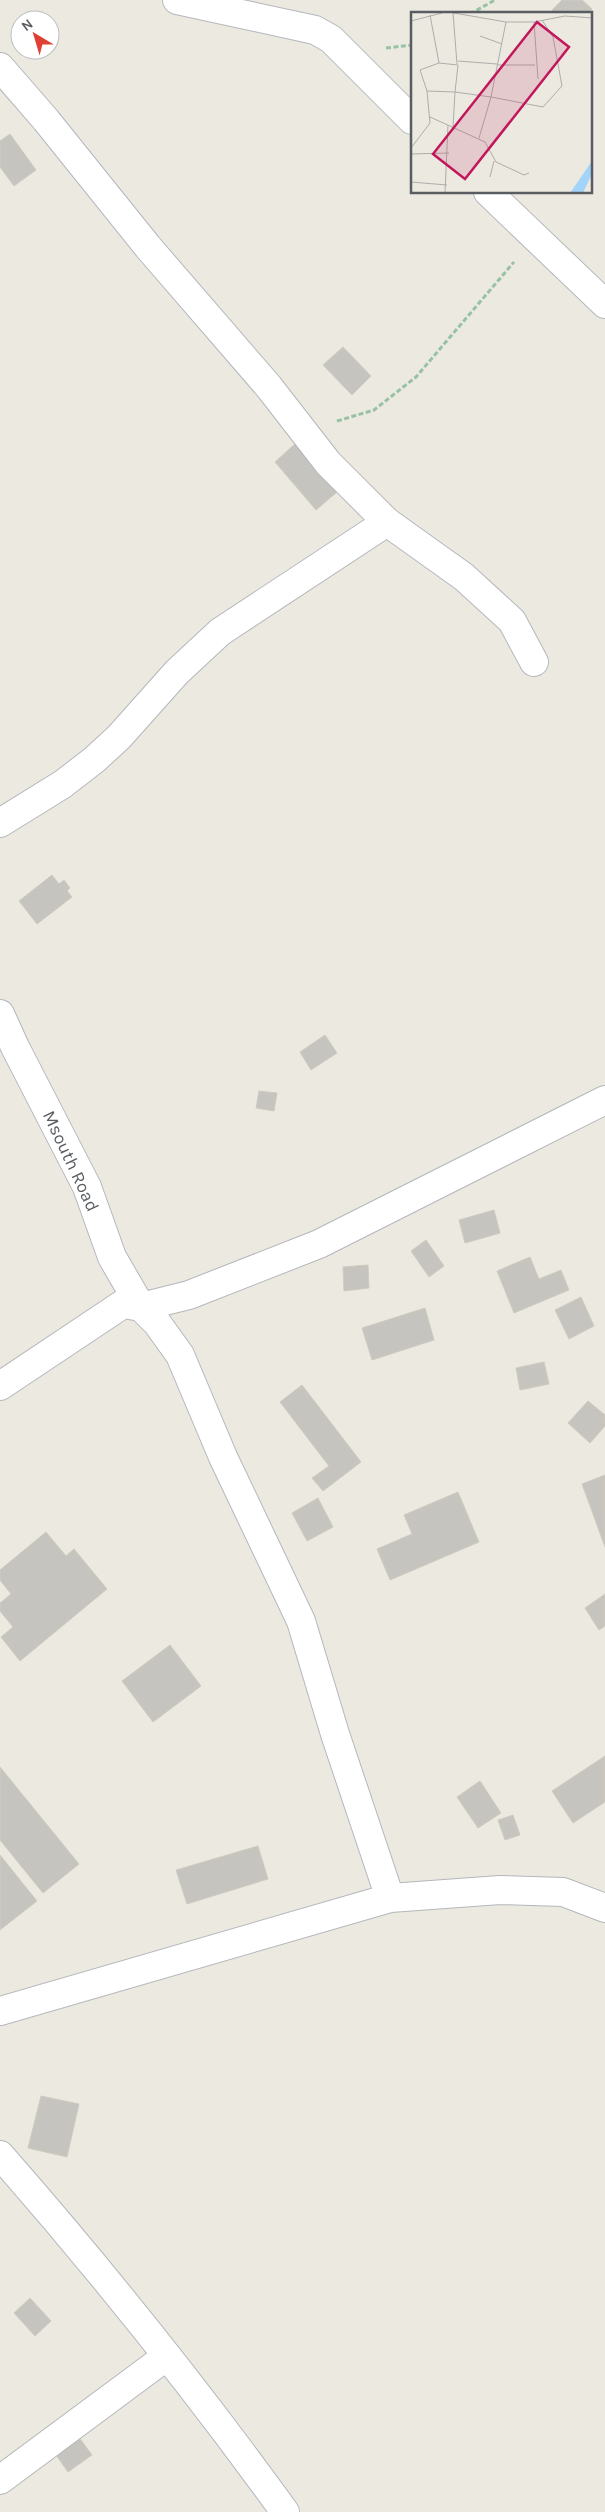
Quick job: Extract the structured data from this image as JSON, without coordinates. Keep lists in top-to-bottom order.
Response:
{
  "streets": {
    "street": ["Msouth Road"]
  },
  "north": "top left"
}
